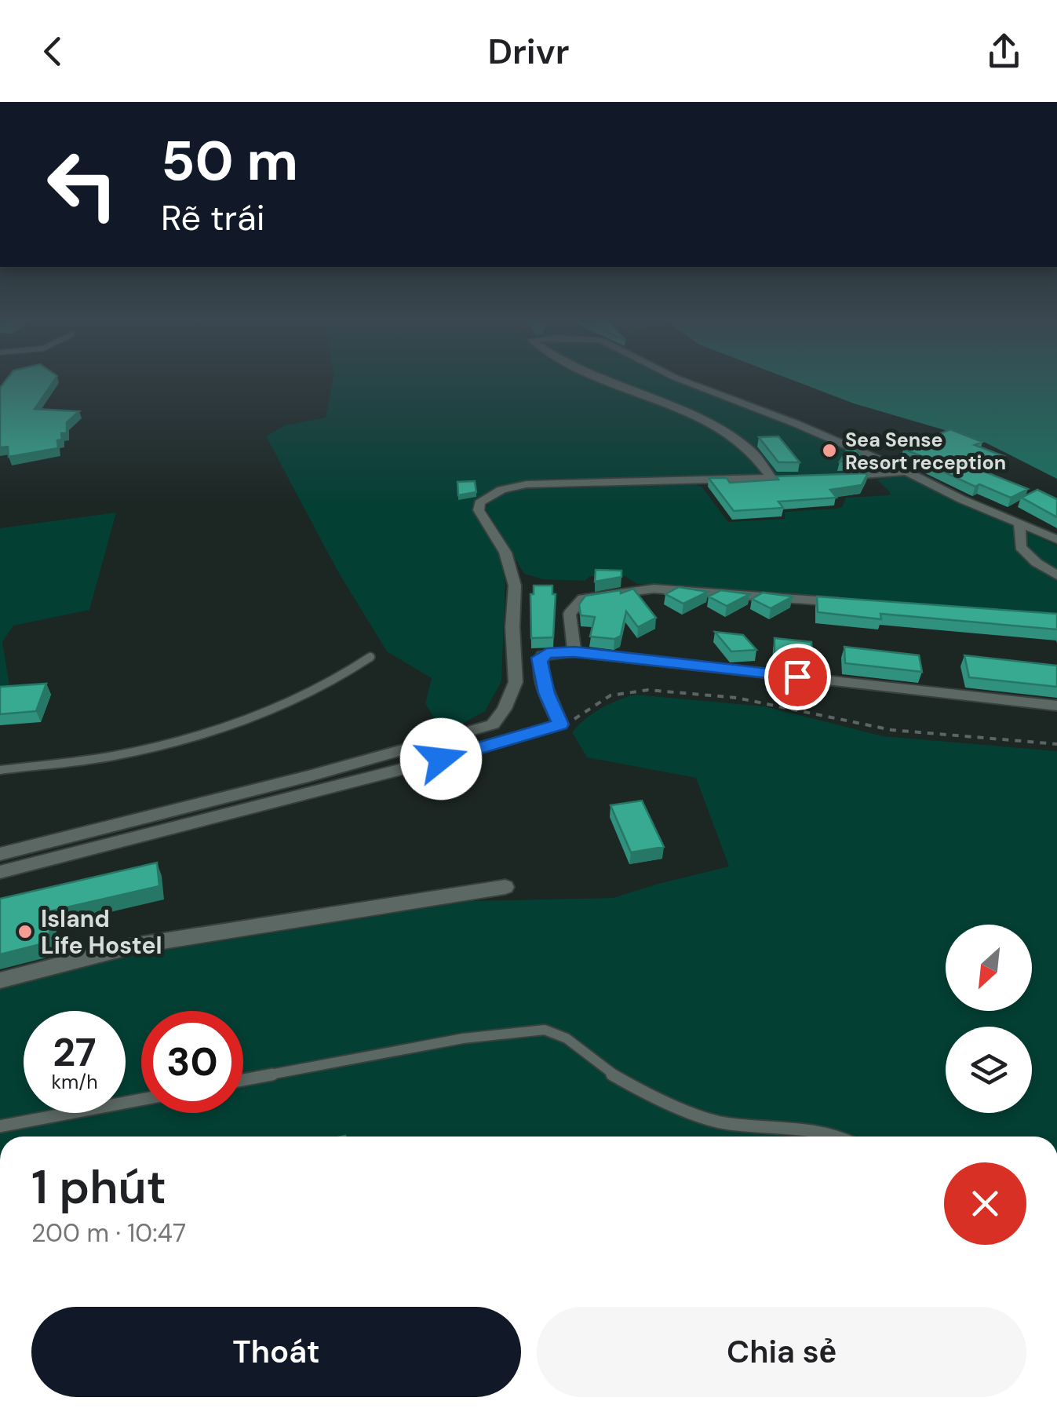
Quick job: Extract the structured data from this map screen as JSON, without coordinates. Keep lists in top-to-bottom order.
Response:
{
  "places": ["Sea Sense Resort reception", "Island Life Hostel"],
  "north": "bottom left",
  "page": {
    "header": "Drivr",
    "turn": ["50 m", "Rẽ trái"],
    "speed": "27 km/h",
    "limit": "30",
    "heading": ["1 phút", "200 m · 10:47"],
    "buttons": ["Thoát", "Chia sẻ"]
  }
}
